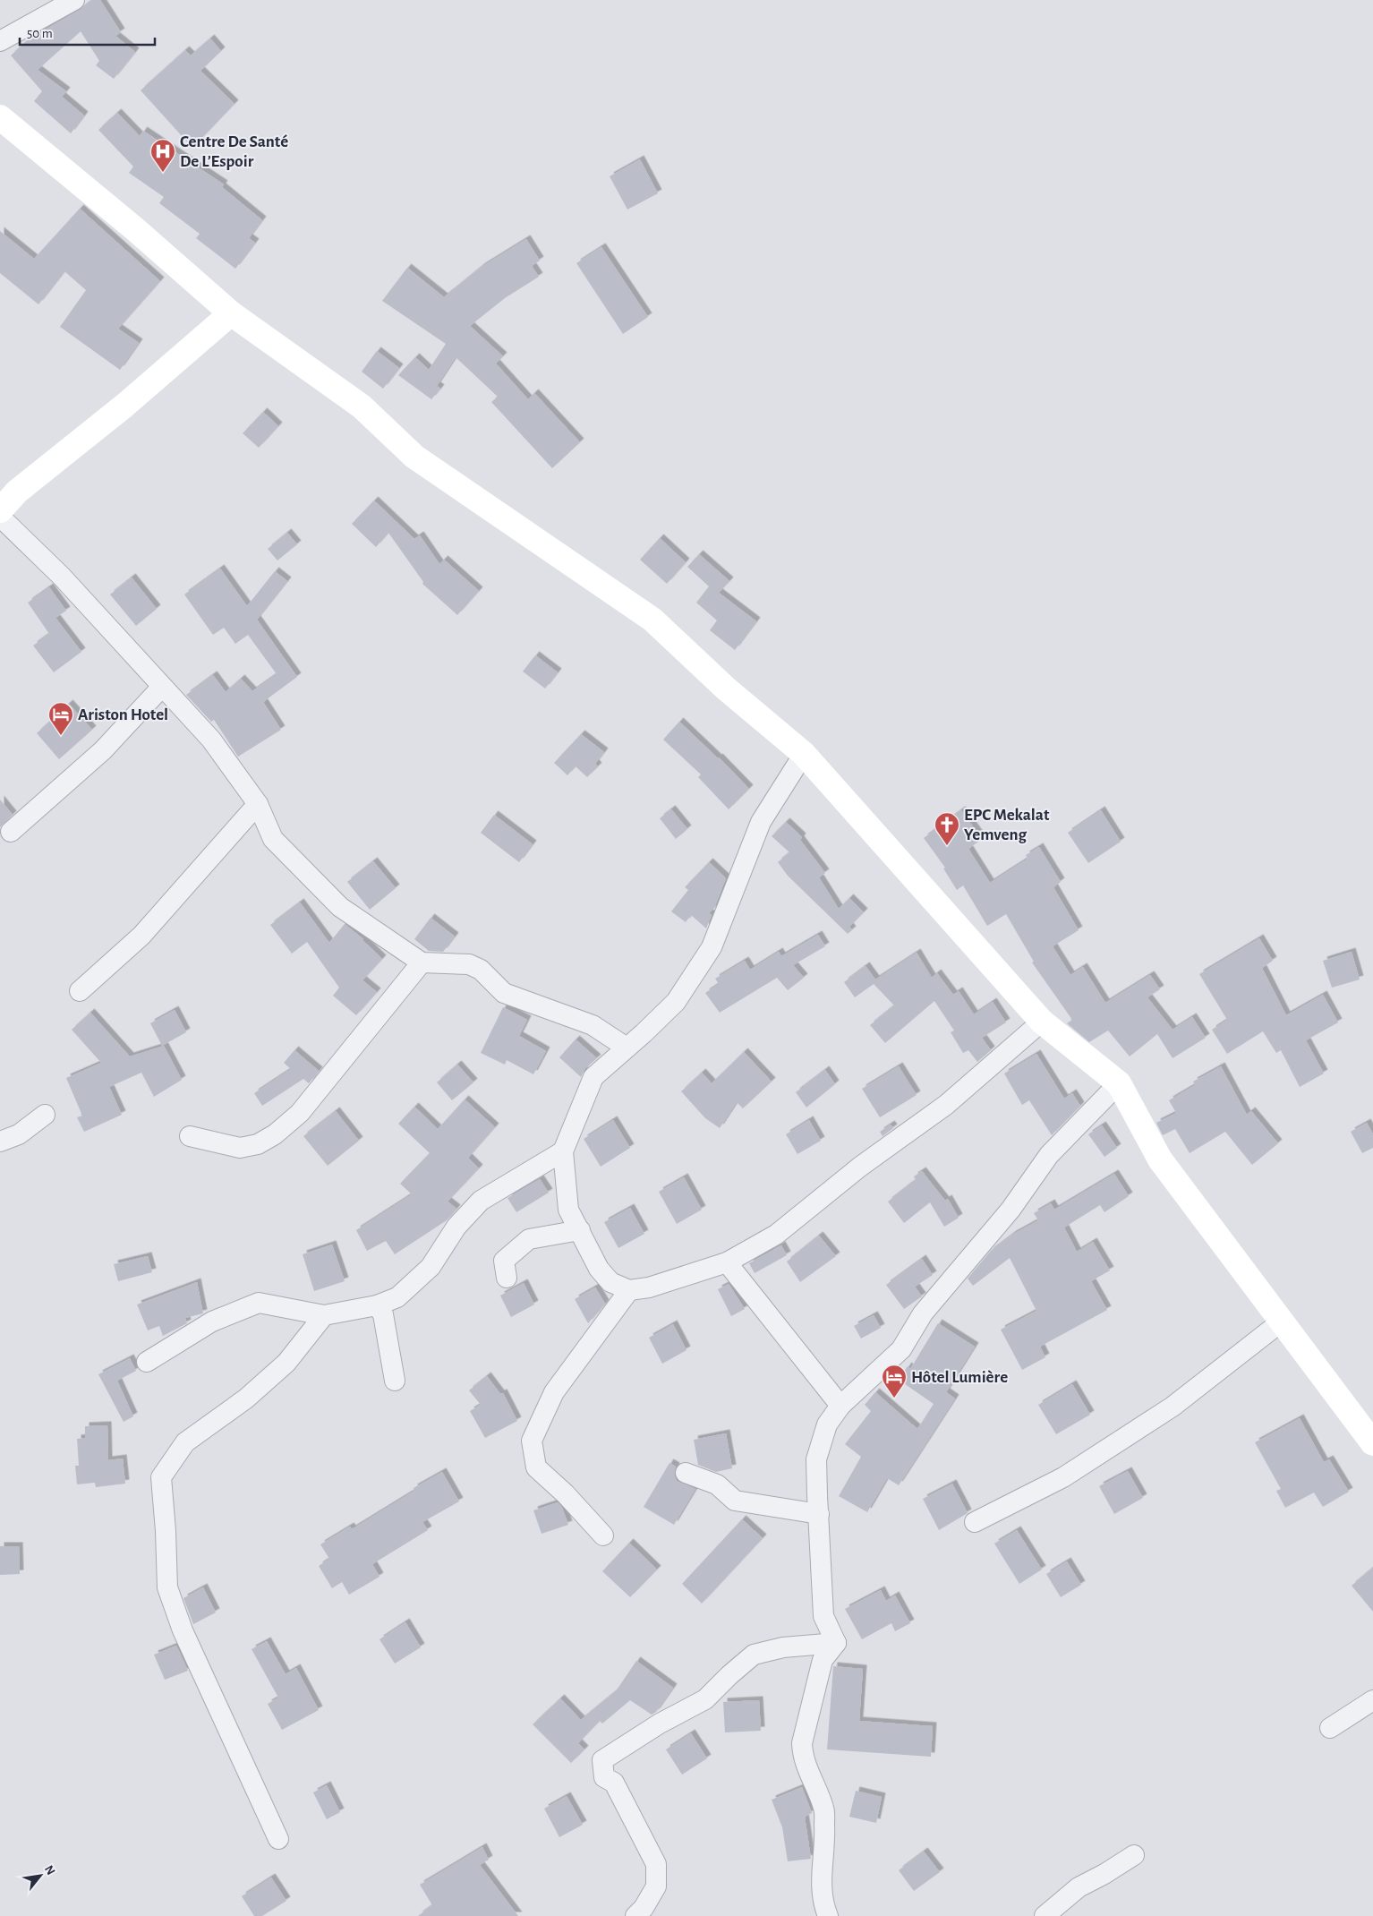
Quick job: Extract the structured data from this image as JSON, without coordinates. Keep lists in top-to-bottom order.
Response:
{
  "places": {
    "hospital": ["Centre De Santé De L’Espoir"],
    "hotel": ["Ariston Hotel", "Hôtel Lumière"],
    "church": ["EPC Mekalat Yemveng"]
  },
  "scale_bar": "50 m",
  "north": "top right"
}
